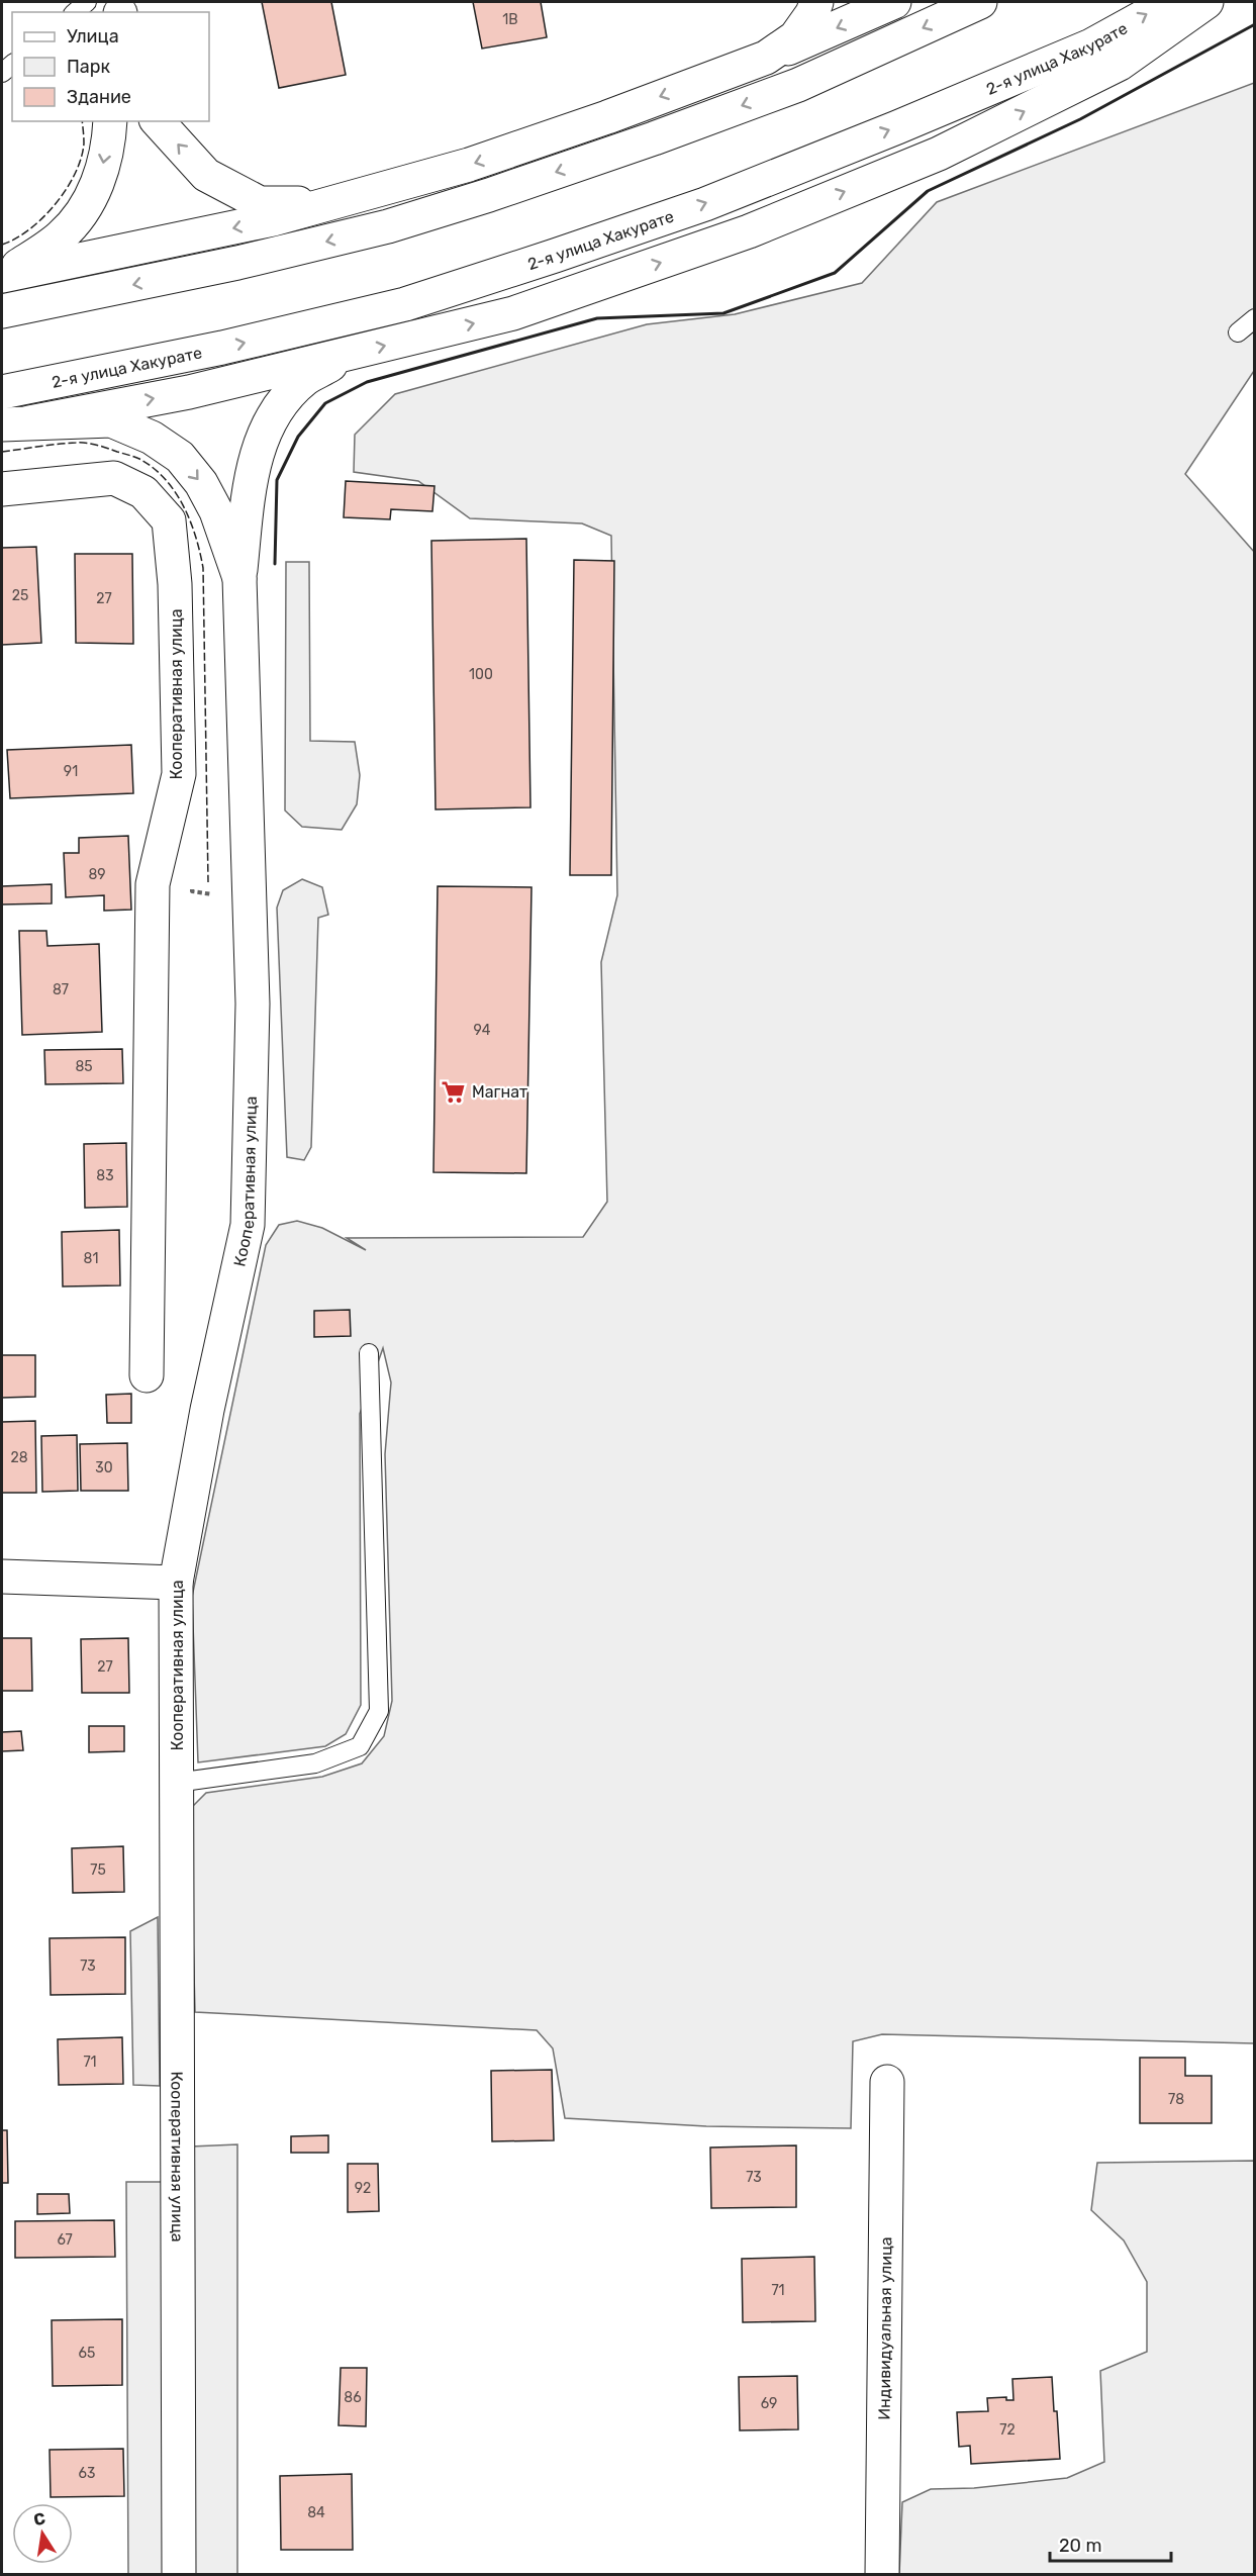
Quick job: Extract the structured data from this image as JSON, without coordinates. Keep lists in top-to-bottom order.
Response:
{
  "streets": {
    "main road": ["2-я улица Хакурате", "Кооперативная улица", "Индивидуальная улица"]
  },
  "places": {
    "supermarket": ["Магнат"]
  },
  "house_numbers": [
    "1В",
    "25",
    "27",
    "100",
    "91",
    "89",
    "87",
    "94",
    "85",
    "83",
    "81",
    "28",
    "30",
    "27",
    "75",
    "73",
    "71",
    "78",
    "73",
    "92",
    "67",
    "71",
    "65",
    "86",
    "69",
    "72",
    "63",
    "84"
  ],
  "legend": ["Улица", "Парк", "Здание"],
  "scale_bar": "20 m",
  "north": "top"
}
